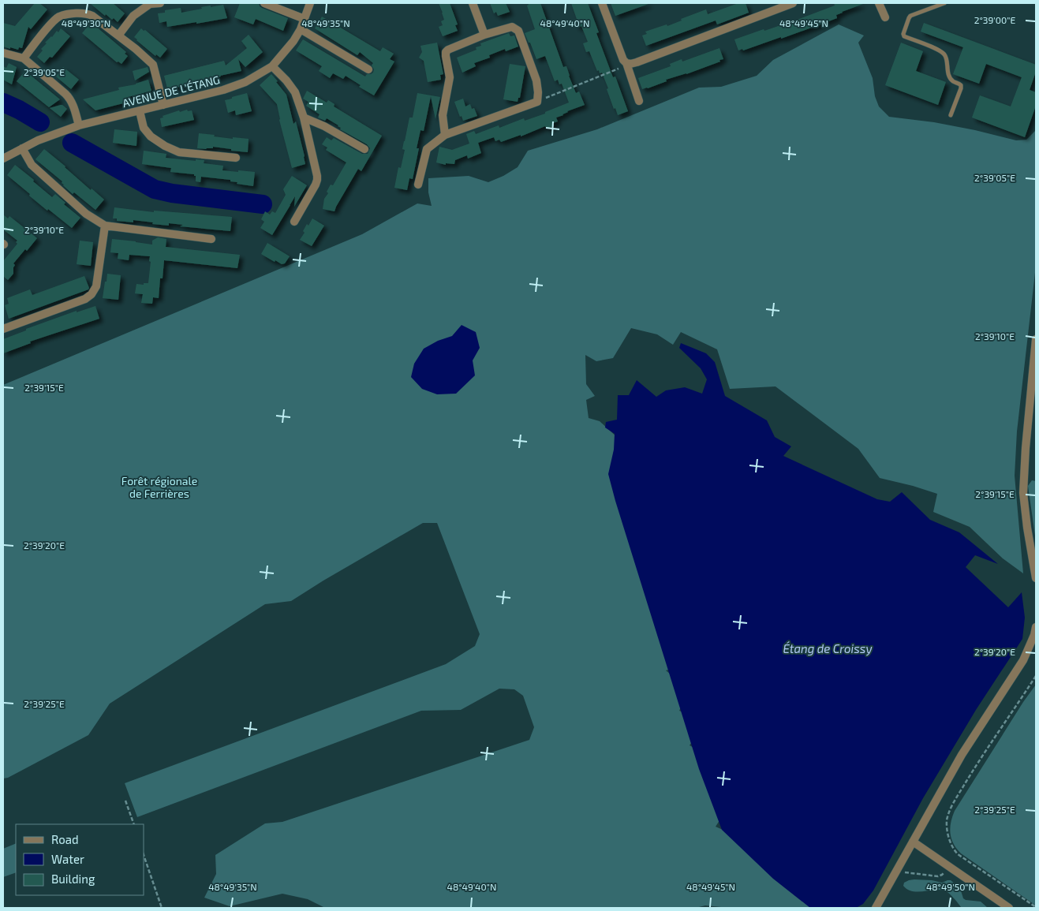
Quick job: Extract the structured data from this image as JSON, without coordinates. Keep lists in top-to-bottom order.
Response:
{
  "streets": {
    "street": ["AVENUE DE L'ÉTANG"]
  },
  "water": ["Étang de Croissy"],
  "parks": ["Forêt régionale de Ferrières"],
  "legend": ["Road", "Water", "Building"],
  "coordinates": [
    "2°39'00\"E",
    "48°49'30\"N",
    "48°49'35\"N",
    "48°49'40\"N",
    "48°49'45\"N",
    "2°39'05\"E",
    "2°39'10\"E",
    "2°39'15\"E",
    "2°39'20\"E",
    "2°39'25\"E",
    "48°49'50\"N"
  ]
}
